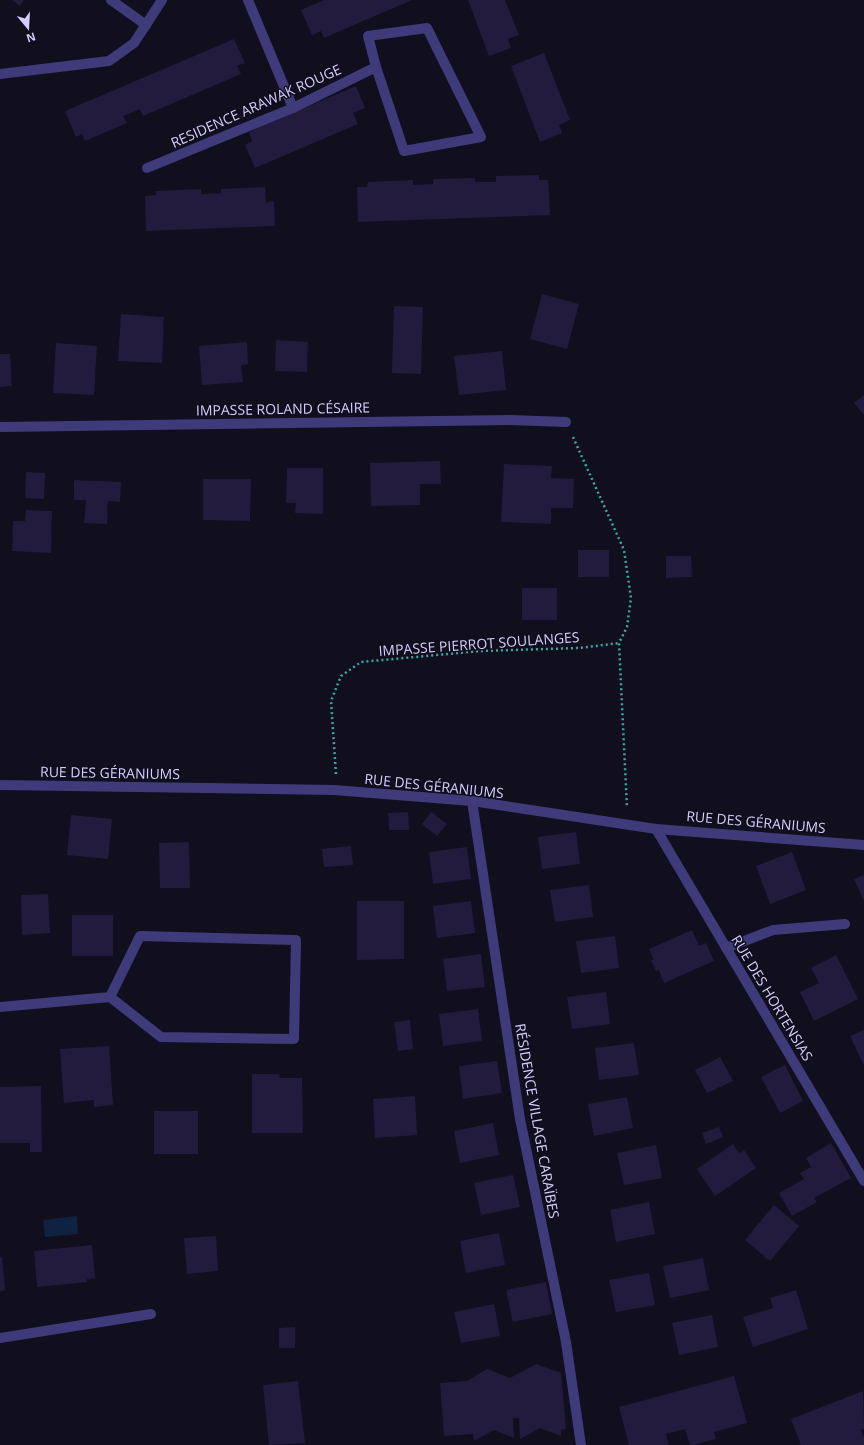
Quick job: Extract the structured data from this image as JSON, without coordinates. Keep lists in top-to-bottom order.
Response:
{
  "streets": {
    "street": [
      "RESIDENCE ARAWAK ROUGE",
      "IMPASSE ROLAND CÉSAIRE",
      "RUE DES GÉRANIUMS",
      "RUE DES HORTENSIAS",
      "RÉSIDENCE VILLAGE CARAÏBES"
    ],
    "path": ["IMPASSE PIERROT SOULANGES"]
  },
  "crossings": [
    ["IMPASSE PIERROT SOULANGES", "RUE DES GÉRANIUMS"],
    ["RUE DES GÉRANIUMS", "RUE DES HORTENSIAS"],
    ["RUE DES GÉRANIUMS", "RÉSIDENCE VILLAGE CARAÏBES"]
  ],
  "north": "bottom"
}
